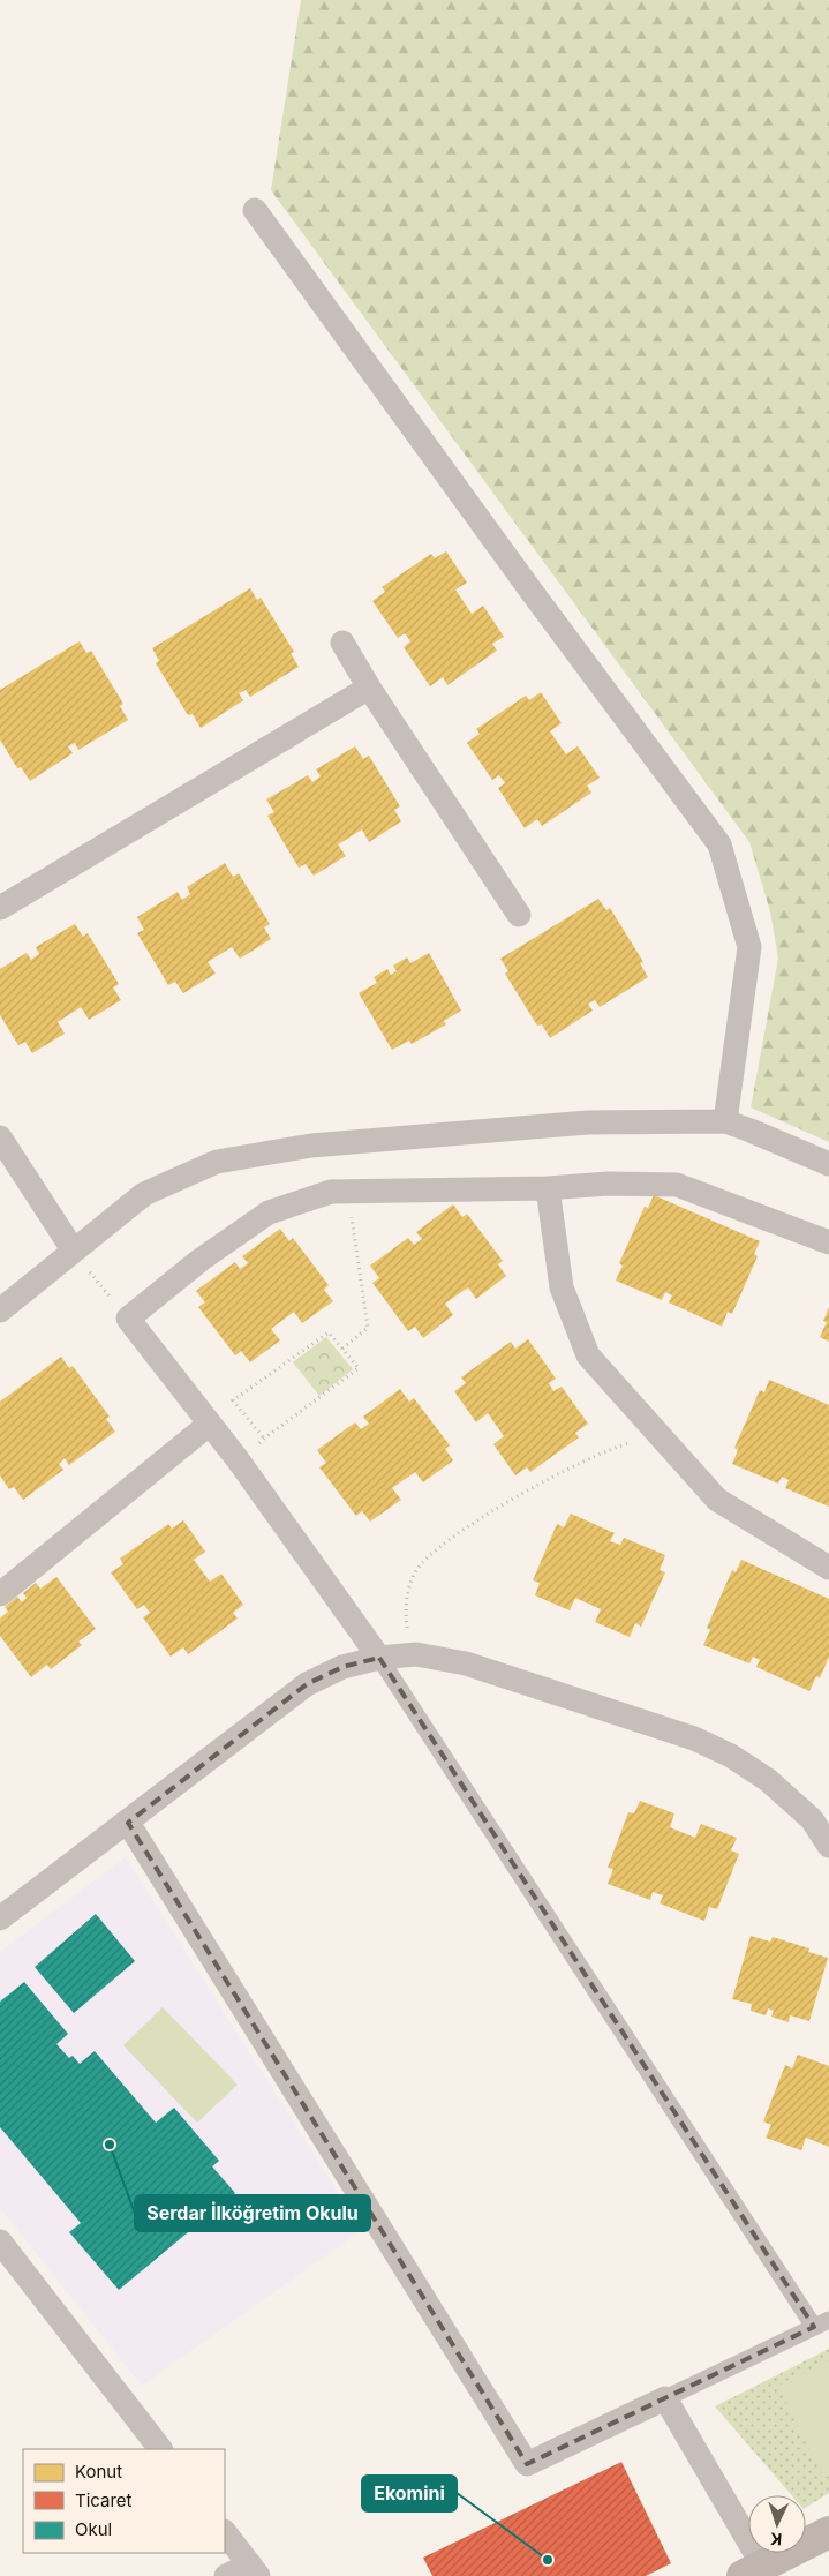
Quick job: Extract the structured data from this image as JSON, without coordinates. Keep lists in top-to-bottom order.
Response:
{
  "places": ["Serdar İlköğretim Okulu", "Ekomini"],
  "legend": ["Konut", "Ticaret", "Okul"],
  "north": "bottom"
}
